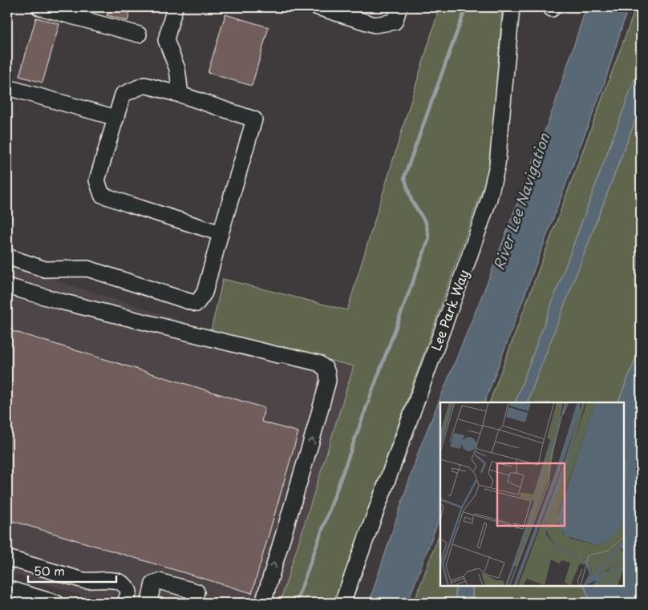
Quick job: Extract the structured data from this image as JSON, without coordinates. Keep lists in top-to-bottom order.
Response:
{
  "streets": {
    "street": ["Lee Park Way"]
  },
  "water": ["River Lee Navigation"],
  "scale_bar": "50 m"
}
